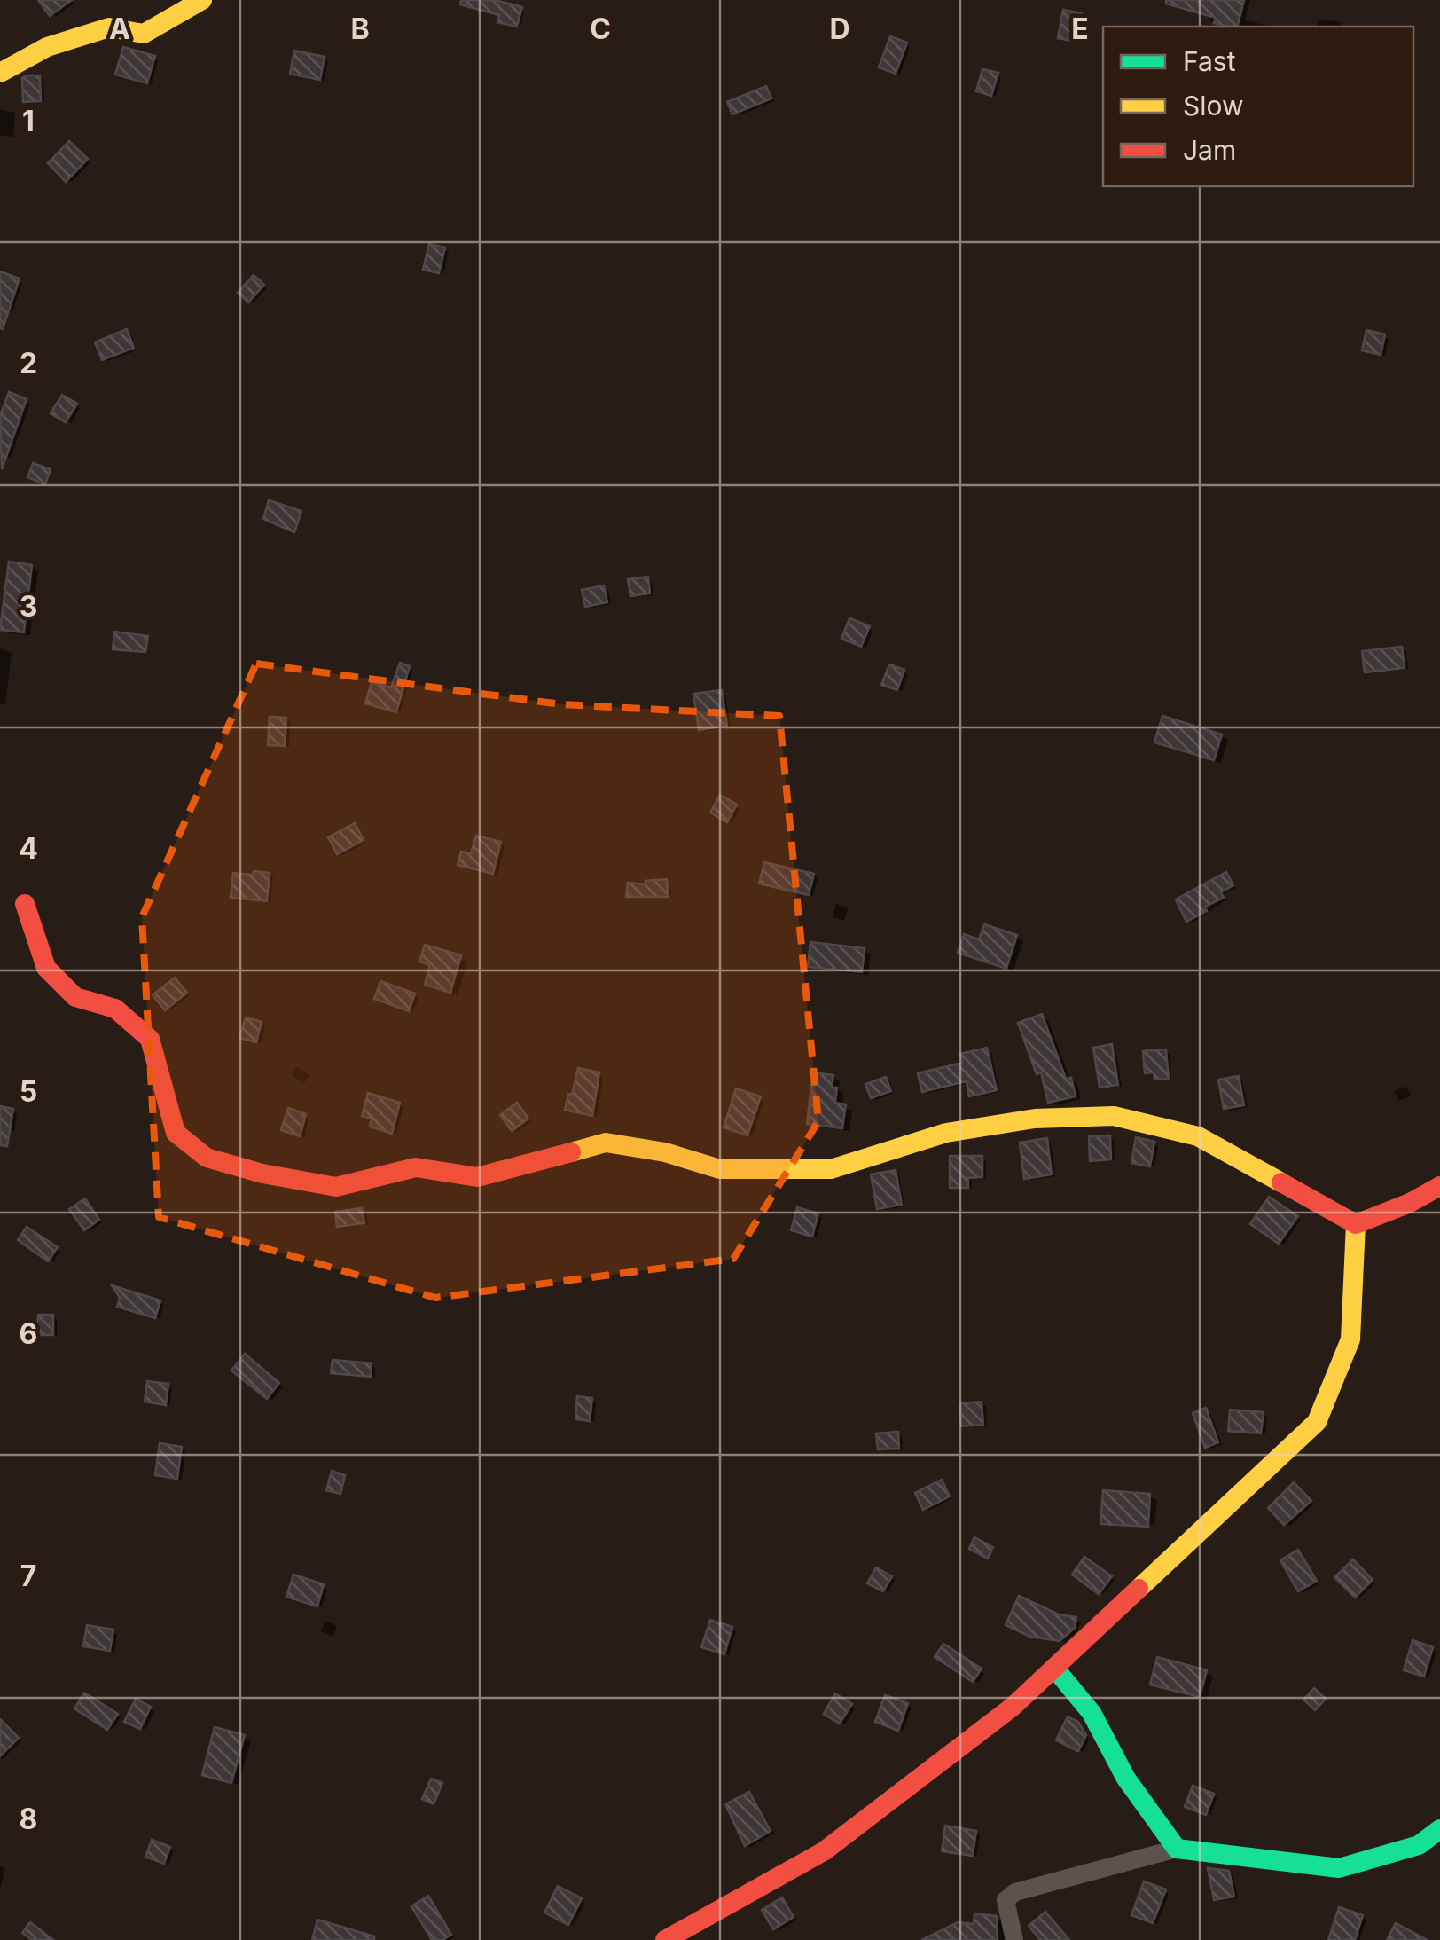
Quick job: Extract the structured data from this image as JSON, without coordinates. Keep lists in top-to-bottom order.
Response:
{
  "legend": ["Fast", "Slow", "Jam"],
  "grid": {
    "columns": [
      "A",
      "B",
      "C",
      "D",
      "E"
    ],
    "rows": [
      "1",
      "2",
      "3",
      "4",
      "5",
      "6",
      "7",
      "8"
    ]
  }
}
